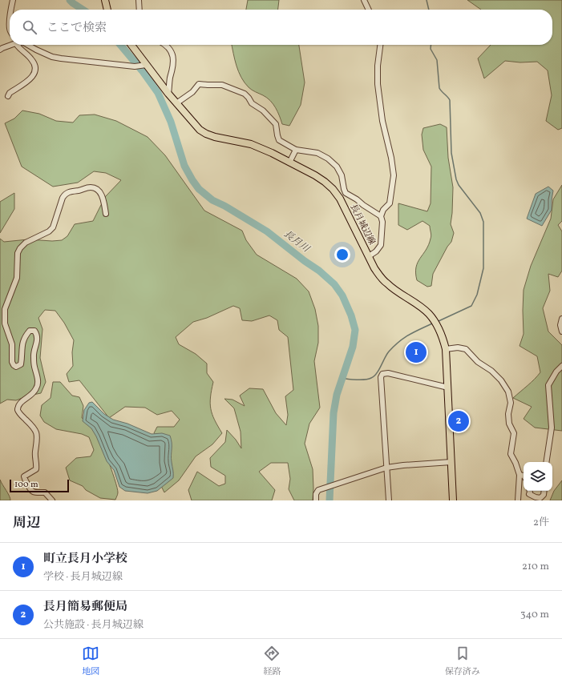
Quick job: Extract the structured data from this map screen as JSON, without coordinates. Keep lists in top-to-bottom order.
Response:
{
  "streets": {
    "main road": ["長月城辺線"]
  },
  "water": ["長月川"],
  "scale_bar": "100 m",
  "page": {
    "search": "ここで検索",
    "pins": ["1", "2"],
    "scale": "100 m",
    "heading": ["周辺", "2件"],
    "list": [
      {
        "mark": "1",
        "name": "町立長月小学校",
        "note": "学校 · 長月城辺線",
        "value": "210 m"
      },
      {
        "mark": "2",
        "name": "長月簡易郵便局",
        "note": "公共施設 · 長月城辺線",
        "value": "340 m"
      }
    ],
    "nav": ["地図", "経路", "保存済み"]
  }
}
